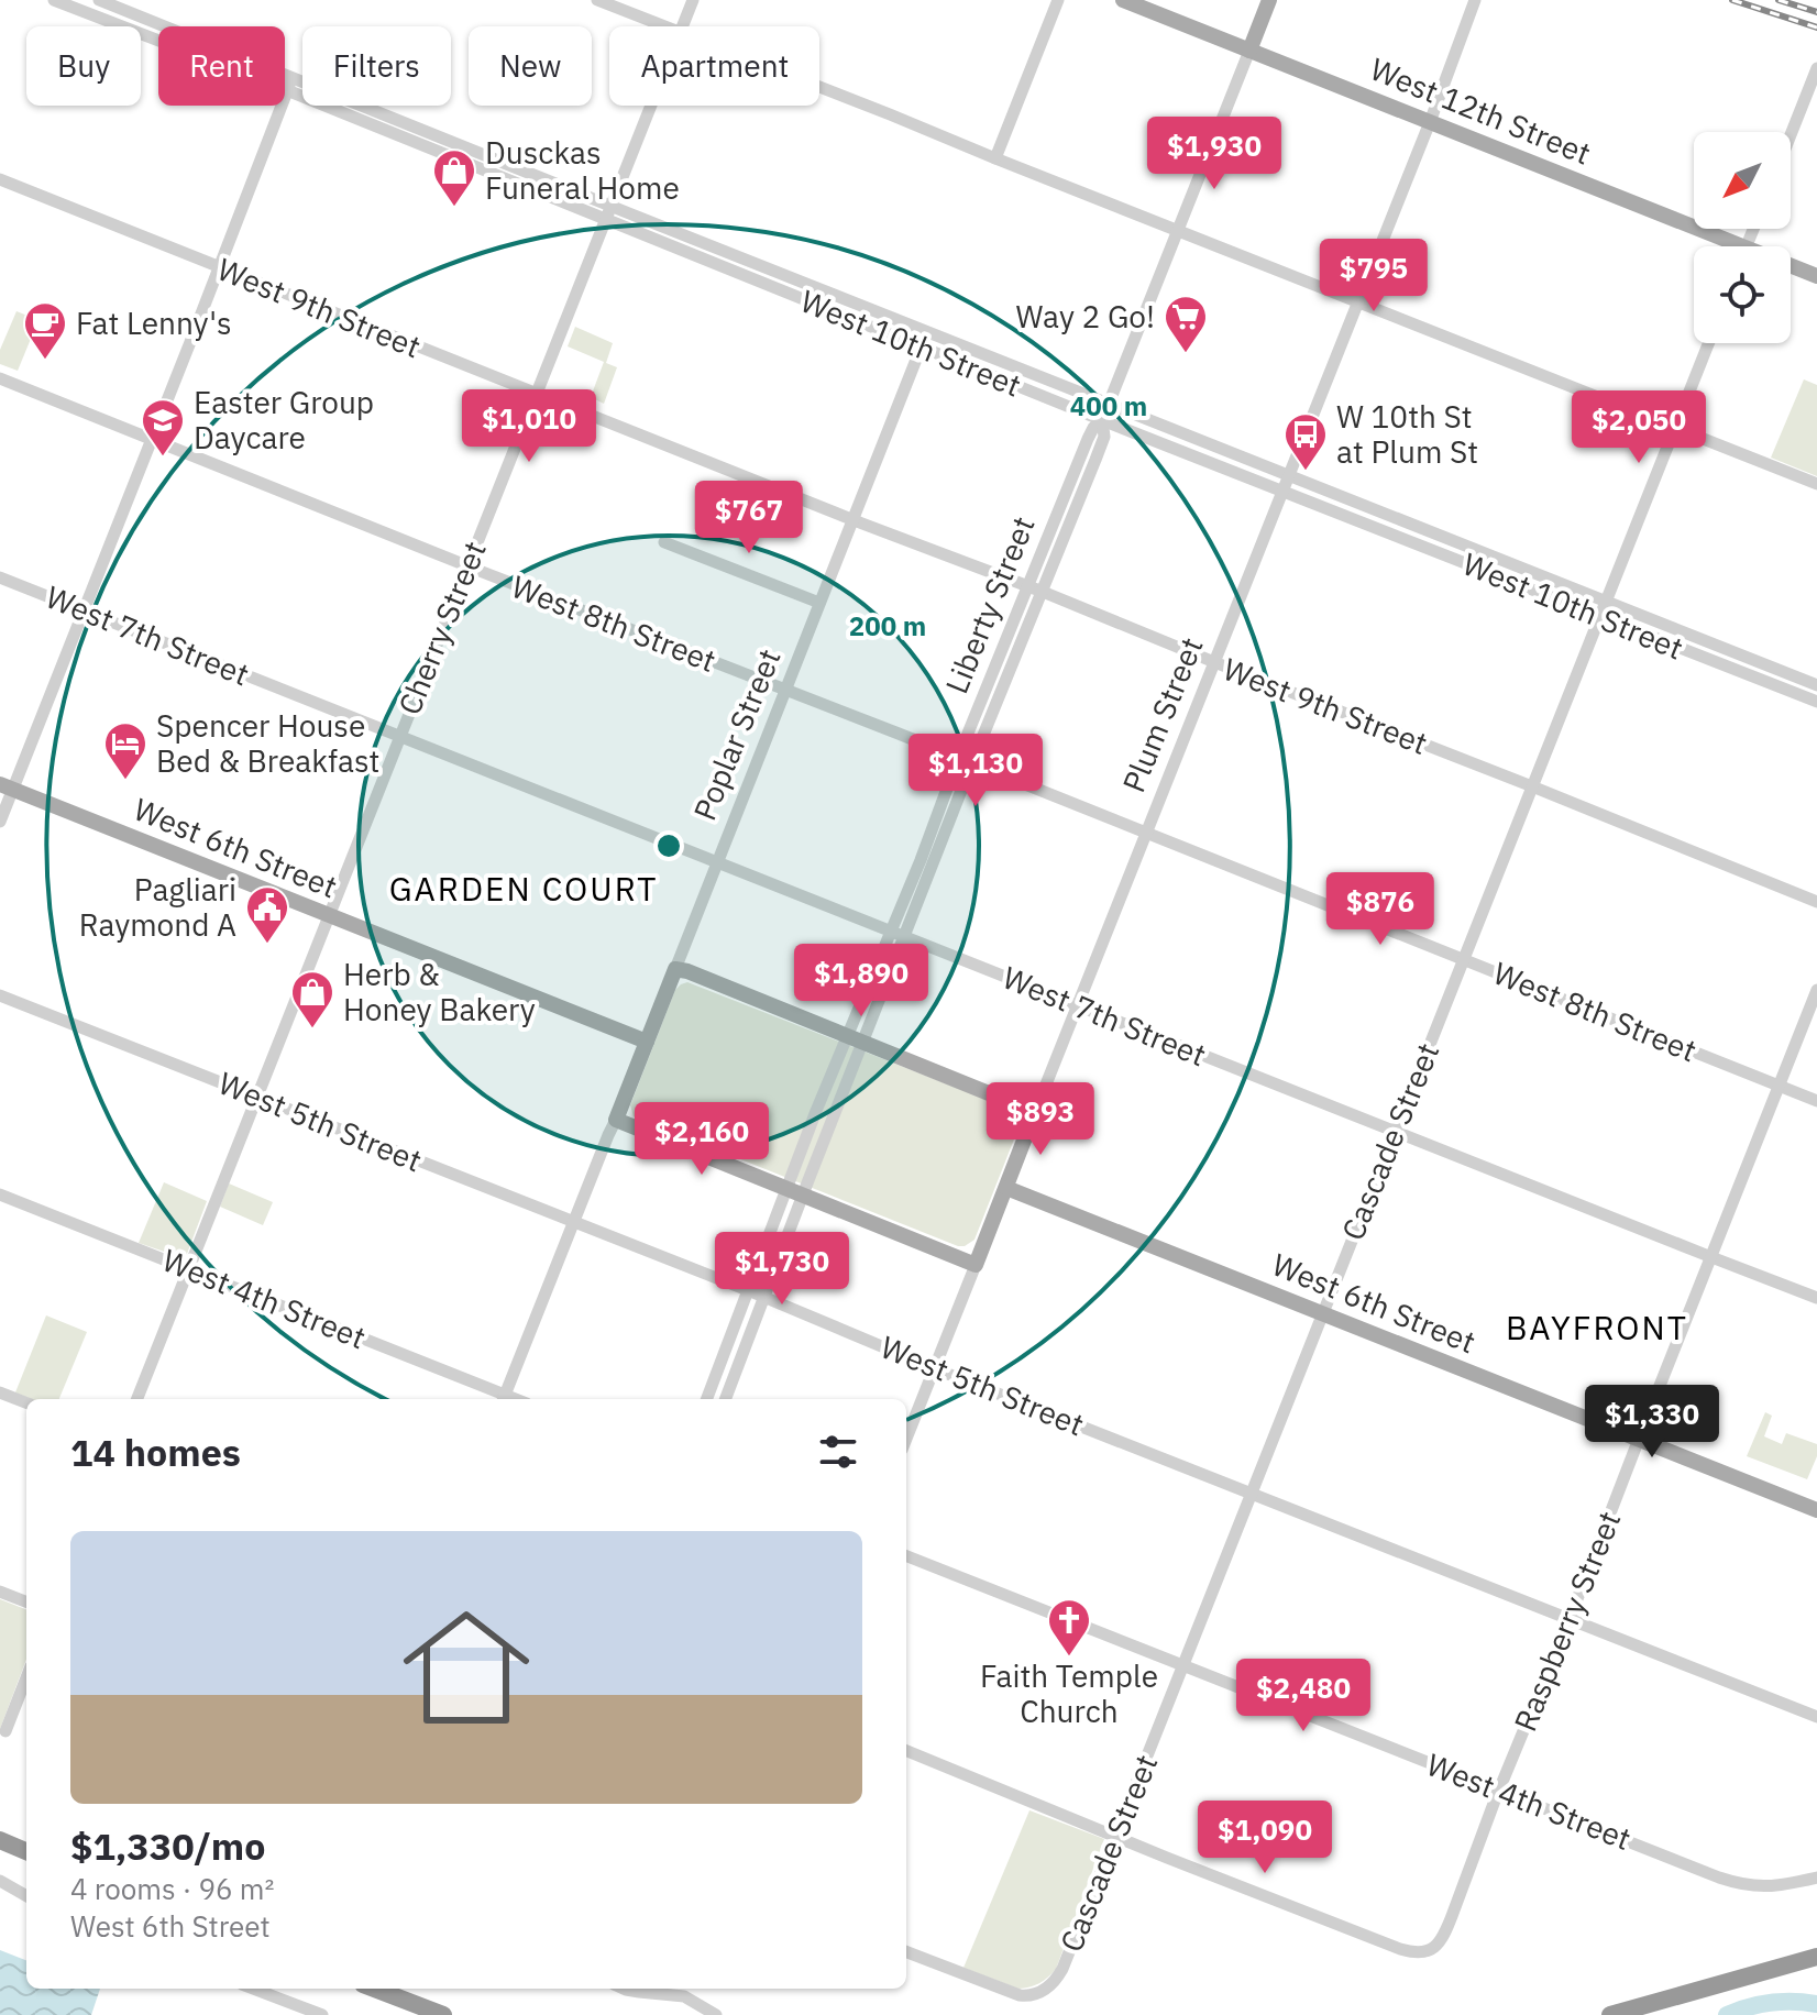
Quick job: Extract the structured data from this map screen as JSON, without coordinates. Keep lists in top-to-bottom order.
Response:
{
  "streets": {
    "main road": [
      "West 12th Street",
      "Liberty Street",
      "Plum Street",
      "Poplar Street",
      "West 6th Street"
    ],
    "street": [
      "West 9th Street",
      "West 10th Street",
      "West 8th Street",
      "Cherry Street",
      "West 7th Street",
      "West 5th Street",
      "Cascade Street",
      "West 4th Street",
      "Raspberry Street"
    ]
  },
  "crossings": [
    ["West 12th Street", "Liberty Street"],
    ["West 12th Street", "Plum Street"],
    ["West 9th Street", "Liberty Street"],
    ["West 9th Street", "Cherry Street"],
    ["West 9th Street", "Plum Street"],
    ["West 9th Street", "Poplar Street"],
    ["West 9th Street", "Cascade Street"],
    ["West 10th Street", "Liberty Street"],
    ["West 10th Street", "Cherry Street"],
    ["West 10th Street", "Plum Street"],
    ["West 10th Street", "Poplar Street"],
    ["West 10th Street", "Cascade Street"],
    ["Liberty Street", "West 8th Street"],
    ["Liberty Street", "West 7th Street"],
    ["Liberty Street", "West 5th Street"],
    ["West 8th Street", "Cherry Street"],
    ["West 8th Street", "Plum Street"],
    ["West 8th Street", "Poplar Street"],
    ["West 8th Street", "Cascade Street"],
    ["West 8th Street", "Raspberry Street"],
    ["Cherry Street", "West 7th Street"],
    ["Cherry Street", "West 6th Street"],
    ["Cherry Street", "West 5th Street"],
    ["Cherry Street", "West 4th Street"],
    ["West 7th Street", "Plum Street"],
    ["West 7th Street", "Poplar Street"],
    ["West 7th Street", "Cascade Street"],
    ["West 7th Street", "Raspberry Street"],
    ["Plum Street", "West 6th Street"],
    ["Plum Street", "West 5th Street"],
    ["Poplar Street", "West 6th Street"],
    ["Poplar Street", "West 5th Street"],
    ["Poplar Street", "West 4th Street"],
    ["West 6th Street", "Cascade Street"],
    ["West 6th Street", "Raspberry Street"],
    ["West 5th Street", "Cascade Street"],
    ["West 5th Street", "Raspberry Street"],
    ["Cascade Street", "West 4th Street"],
    ["Cascade Street", "Raspberry Street"],
    ["West 4th Street", "Raspberry Street"]
  ],
  "districts": ["GARDEN COURT", "BAYFRONT"],
  "places": {
    "shop": ["Dusckas Funeral Home", "Herb & Honey Bakery"],
    "supermarket": ["Way 2 Go!"],
    "cafe": ["Fat Lenny's"],
    "school or university": ["Easter Group Daycare"],
    "bus stop": ["W 10th St at Plum St"],
    "hotel": ["Spencer House Bed & Breakfast"],
    "public building": ["Pagliari Raymond A"],
    "church": ["Faith Temple Church"]
  },
  "north": "bottom left",
  "page": {
    "chip": [
      "Buy",
      "Rent",
      "Filters",
      "New",
      "Apartment"
    ],
    "price": [
      "$1,930",
      "$795",
      "$1,010",
      "$2,050",
      "$767",
      "$1,130",
      "$876",
      "$1,890",
      "$893",
      "$2,160",
      "$1,730",
      "$1,330",
      "$2,480",
      "$1,090"
    ],
    "heading": "14 homes",
    "list": [
      {
        "name": "$1,330/mo",
        "note": "4 rooms · 96 m² · West 6th Street"
      }
    ]
  },
  "rings": ["400 m", "200 m"]
}
